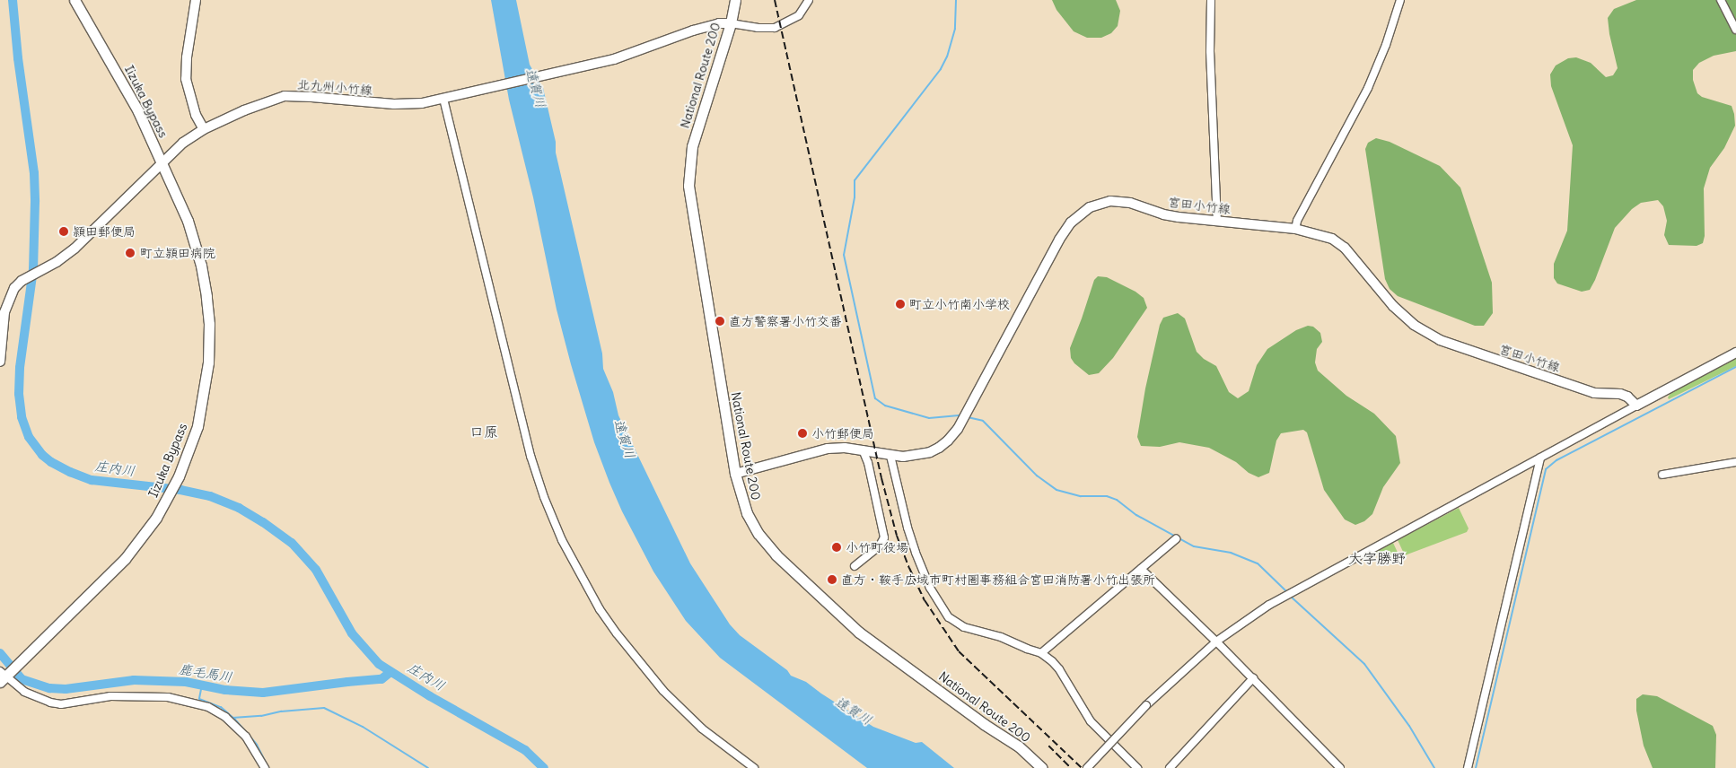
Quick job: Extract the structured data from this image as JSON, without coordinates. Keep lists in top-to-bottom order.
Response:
{
  "streets": {
    "highway": ["National Route 200", "Iizuka Bypass"],
    "main road": ["北九州小竹線", "宮田小竹線"]
  },
  "crossings": [
    ["National Route 200", "北九州小竹線"],
    ["National Route 200", "宮田小竹線"],
    ["北九州小竹線", "Iizuka Bypass"]
  ],
  "districts": ["口原", "大字勝野"],
  "water": ["遠賀川", "庄内川", "鹿毛馬川"],
  "places": [
    "頴田郵便局",
    "町立頴田病院",
    "町立小竹南小学校",
    "直方警察署小竹交番",
    "小竹郵便局",
    "小竹町役場",
    "直方・鞍手広域市町村圏事務組合宮田消防署小竹出張所"
  ]
}
